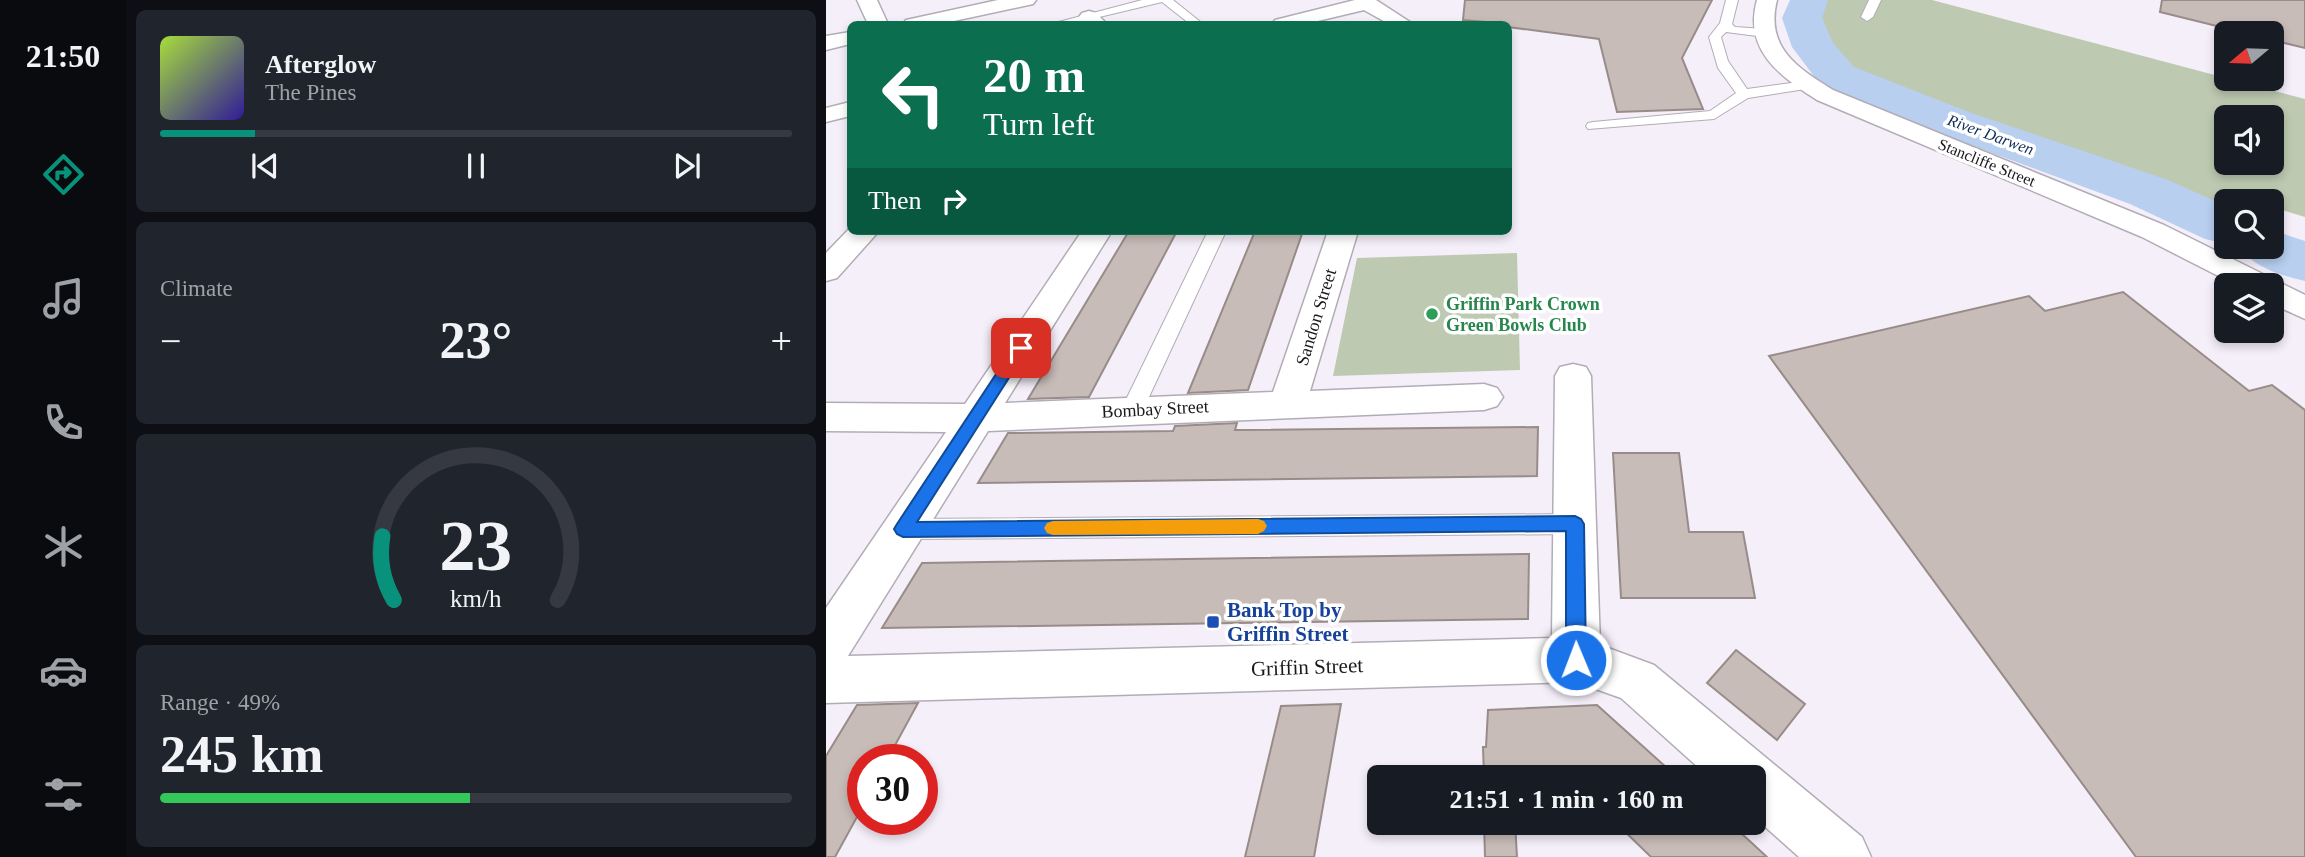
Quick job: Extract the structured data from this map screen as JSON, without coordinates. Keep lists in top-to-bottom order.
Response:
{
  "streets": {
    "street": [
      "Stancliffe Street",
      "Sandon Street",
      "Bombay Street",
      "Griffin Street"
    ]
  },
  "crossings": [
    ["Sandon Street", "Bombay Street"]
  ],
  "water": ["River Darwen"],
  "places": {
    "other": ["Griffin Park Crown Green Bowls Club"],
    "transit": ["Bank Top by Griffin Street"]
  },
  "north": "left",
  "page": {
    "tabs": "21:50",
    "turn": ["20 m", "Turn left"],
    "song": ["Afterglow", "The Pines"],
    "then": "Then",
    "tile": [
      "Climate",
      ["Range · 49%", "245 km"]
    ],
    "heat": ["−", "23°", "+"],
    "limit": "30",
    "trip": "21:51 · 1 min · 160 m",
    "gauge": ["23", "km/h"]
  }
}
